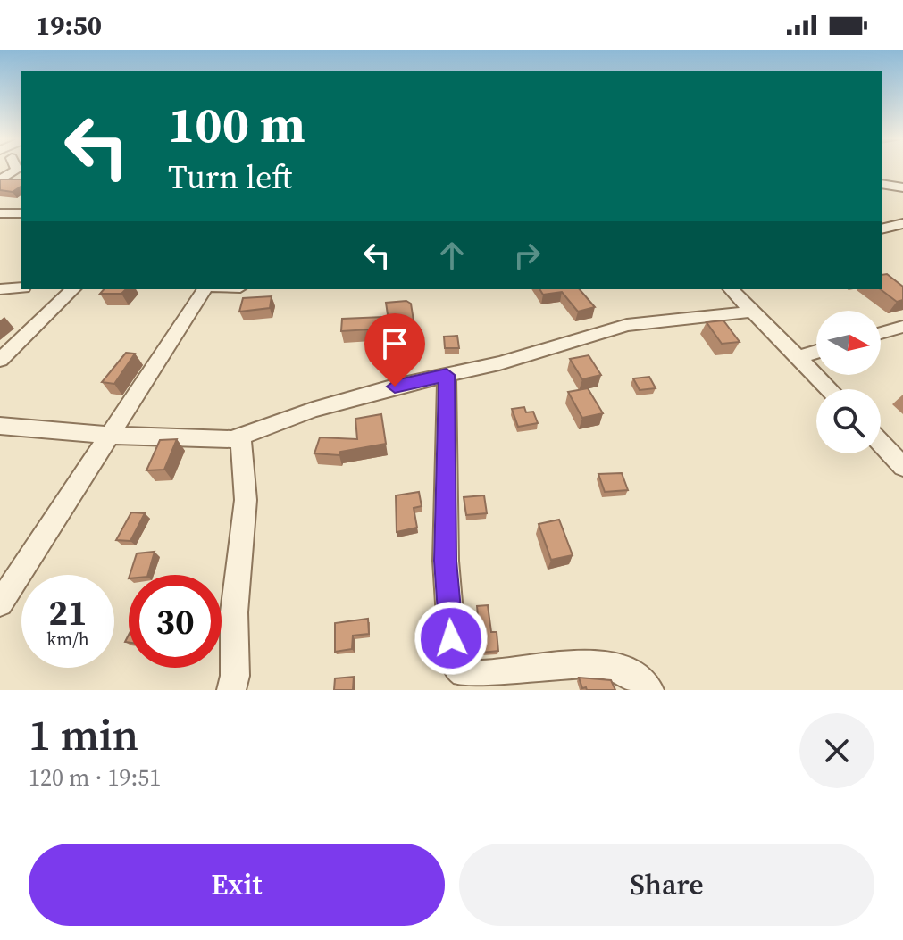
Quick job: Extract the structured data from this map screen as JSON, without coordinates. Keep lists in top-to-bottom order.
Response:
{
  "north": "right",
  "page": {
    "status": "19:50",
    "turn": ["100 m", "Turn left"],
    "speed": "21 km/h",
    "limit": "30",
    "heading": ["1 min", "120 m · 19:51"],
    "buttons": ["Exit", "Share"]
  }
}
